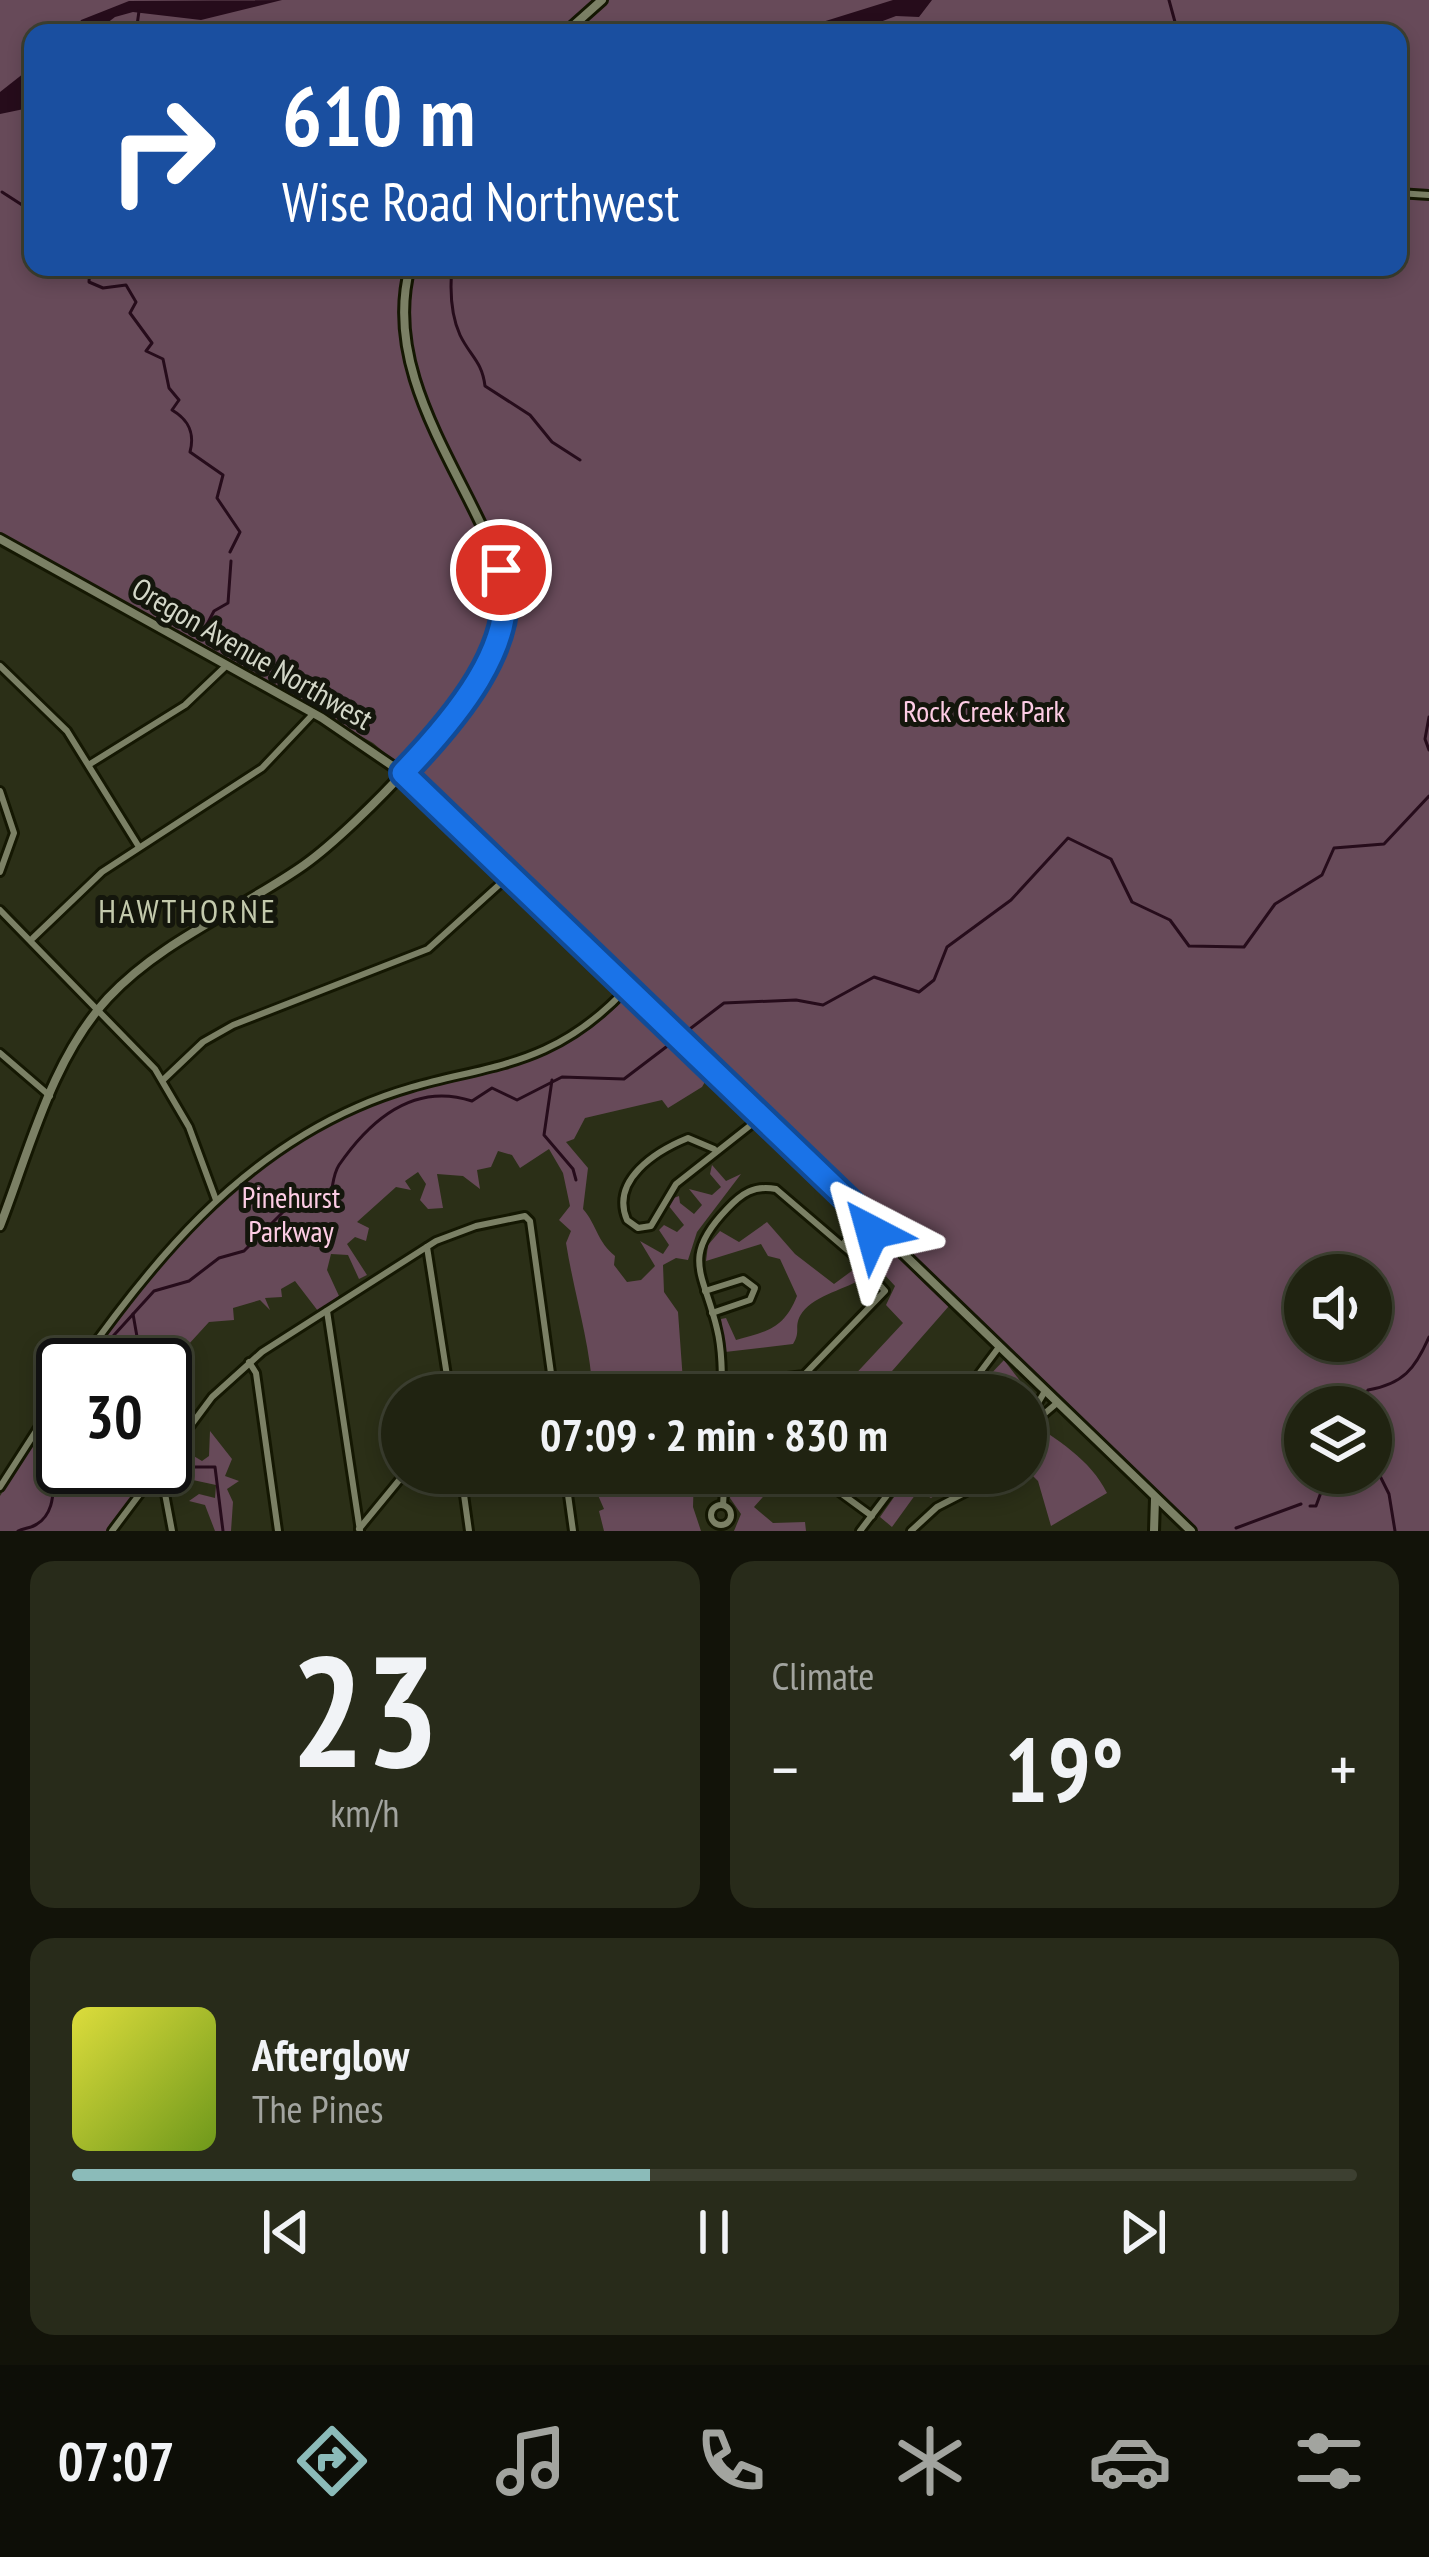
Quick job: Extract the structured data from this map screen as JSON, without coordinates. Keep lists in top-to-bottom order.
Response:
{
  "streets": {
    "street": ["Oregon Avenue Northwest"]
  },
  "districts": ["HAWTHORNE"],
  "parks": ["Rock Creek Park", "Pinehurst Parkway"],
  "page": {
    "turn": ["610 m", "Wise Road Northwest"],
    "limit": "30",
    "trip": "07:09 · 2 min · 830 m",
    "tile": [
      ["23", "km/h"],
      "Climate"
    ],
    "heat": ["−", "19°", "+"],
    "song": ["Afterglow", "The Pines"],
    "tabs": "07:07"
  }
}
